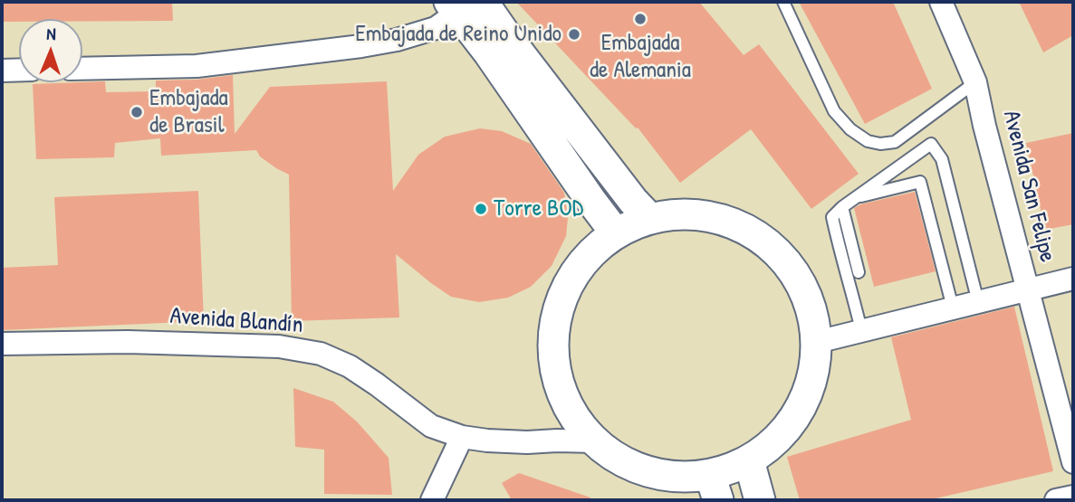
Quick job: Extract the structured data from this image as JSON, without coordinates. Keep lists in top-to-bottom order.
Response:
{
  "streets": {
    "street": ["Avenida San Felipe", "Avenida Blandín"]
  },
  "places": [
    "Embajada de Alemania",
    "Embajada de Reino Unido",
    "Embajada de Brasil",
    "Torre BOD"
  ],
  "north": "top"
}
